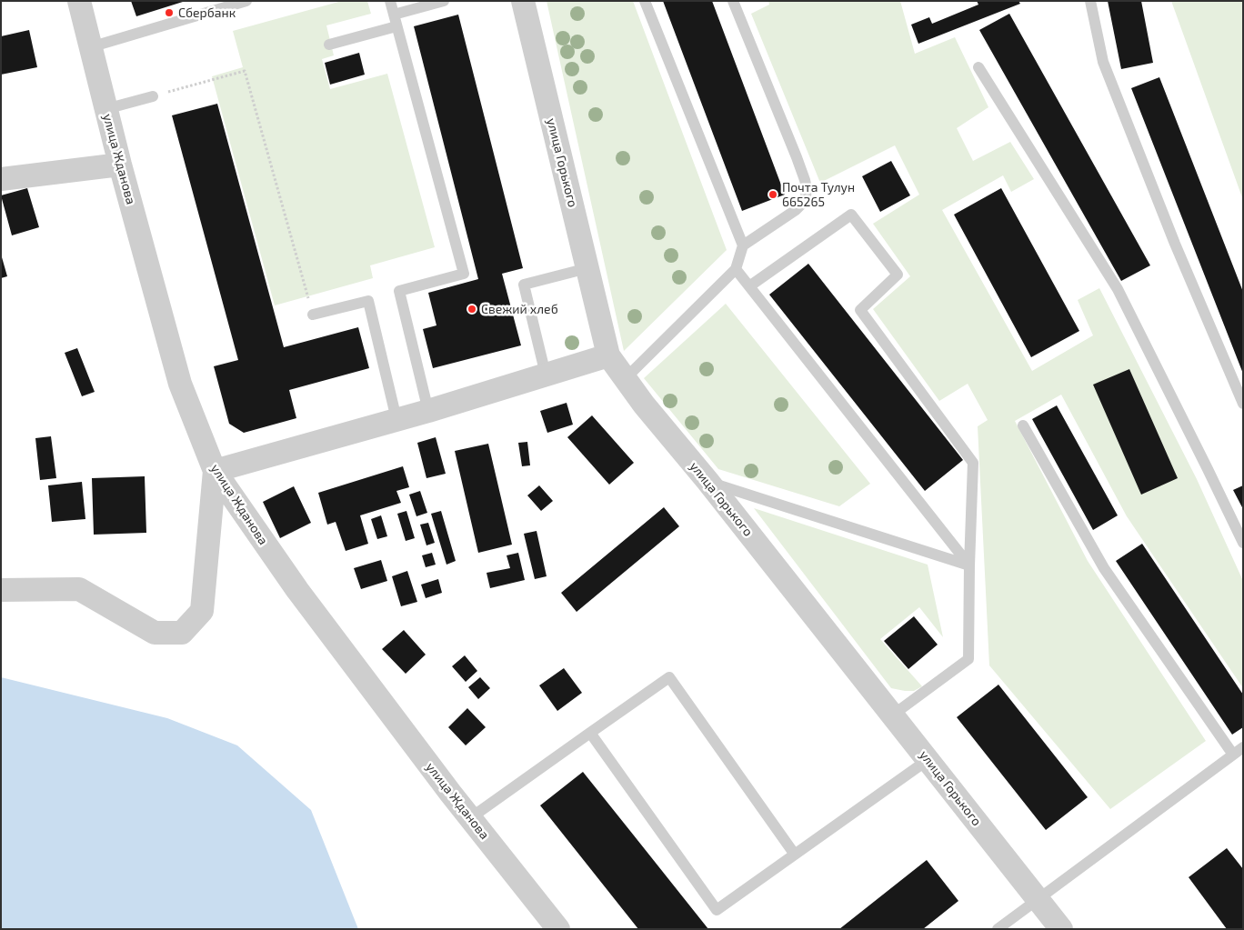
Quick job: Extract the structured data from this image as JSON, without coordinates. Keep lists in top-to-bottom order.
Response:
{
  "streets": {
    "street": ["улица Жданова", "улица Горького"]
  },
  "places": ["Сбербанк", "Почта Тулун 665265", "Свежий хлеб"]
}
